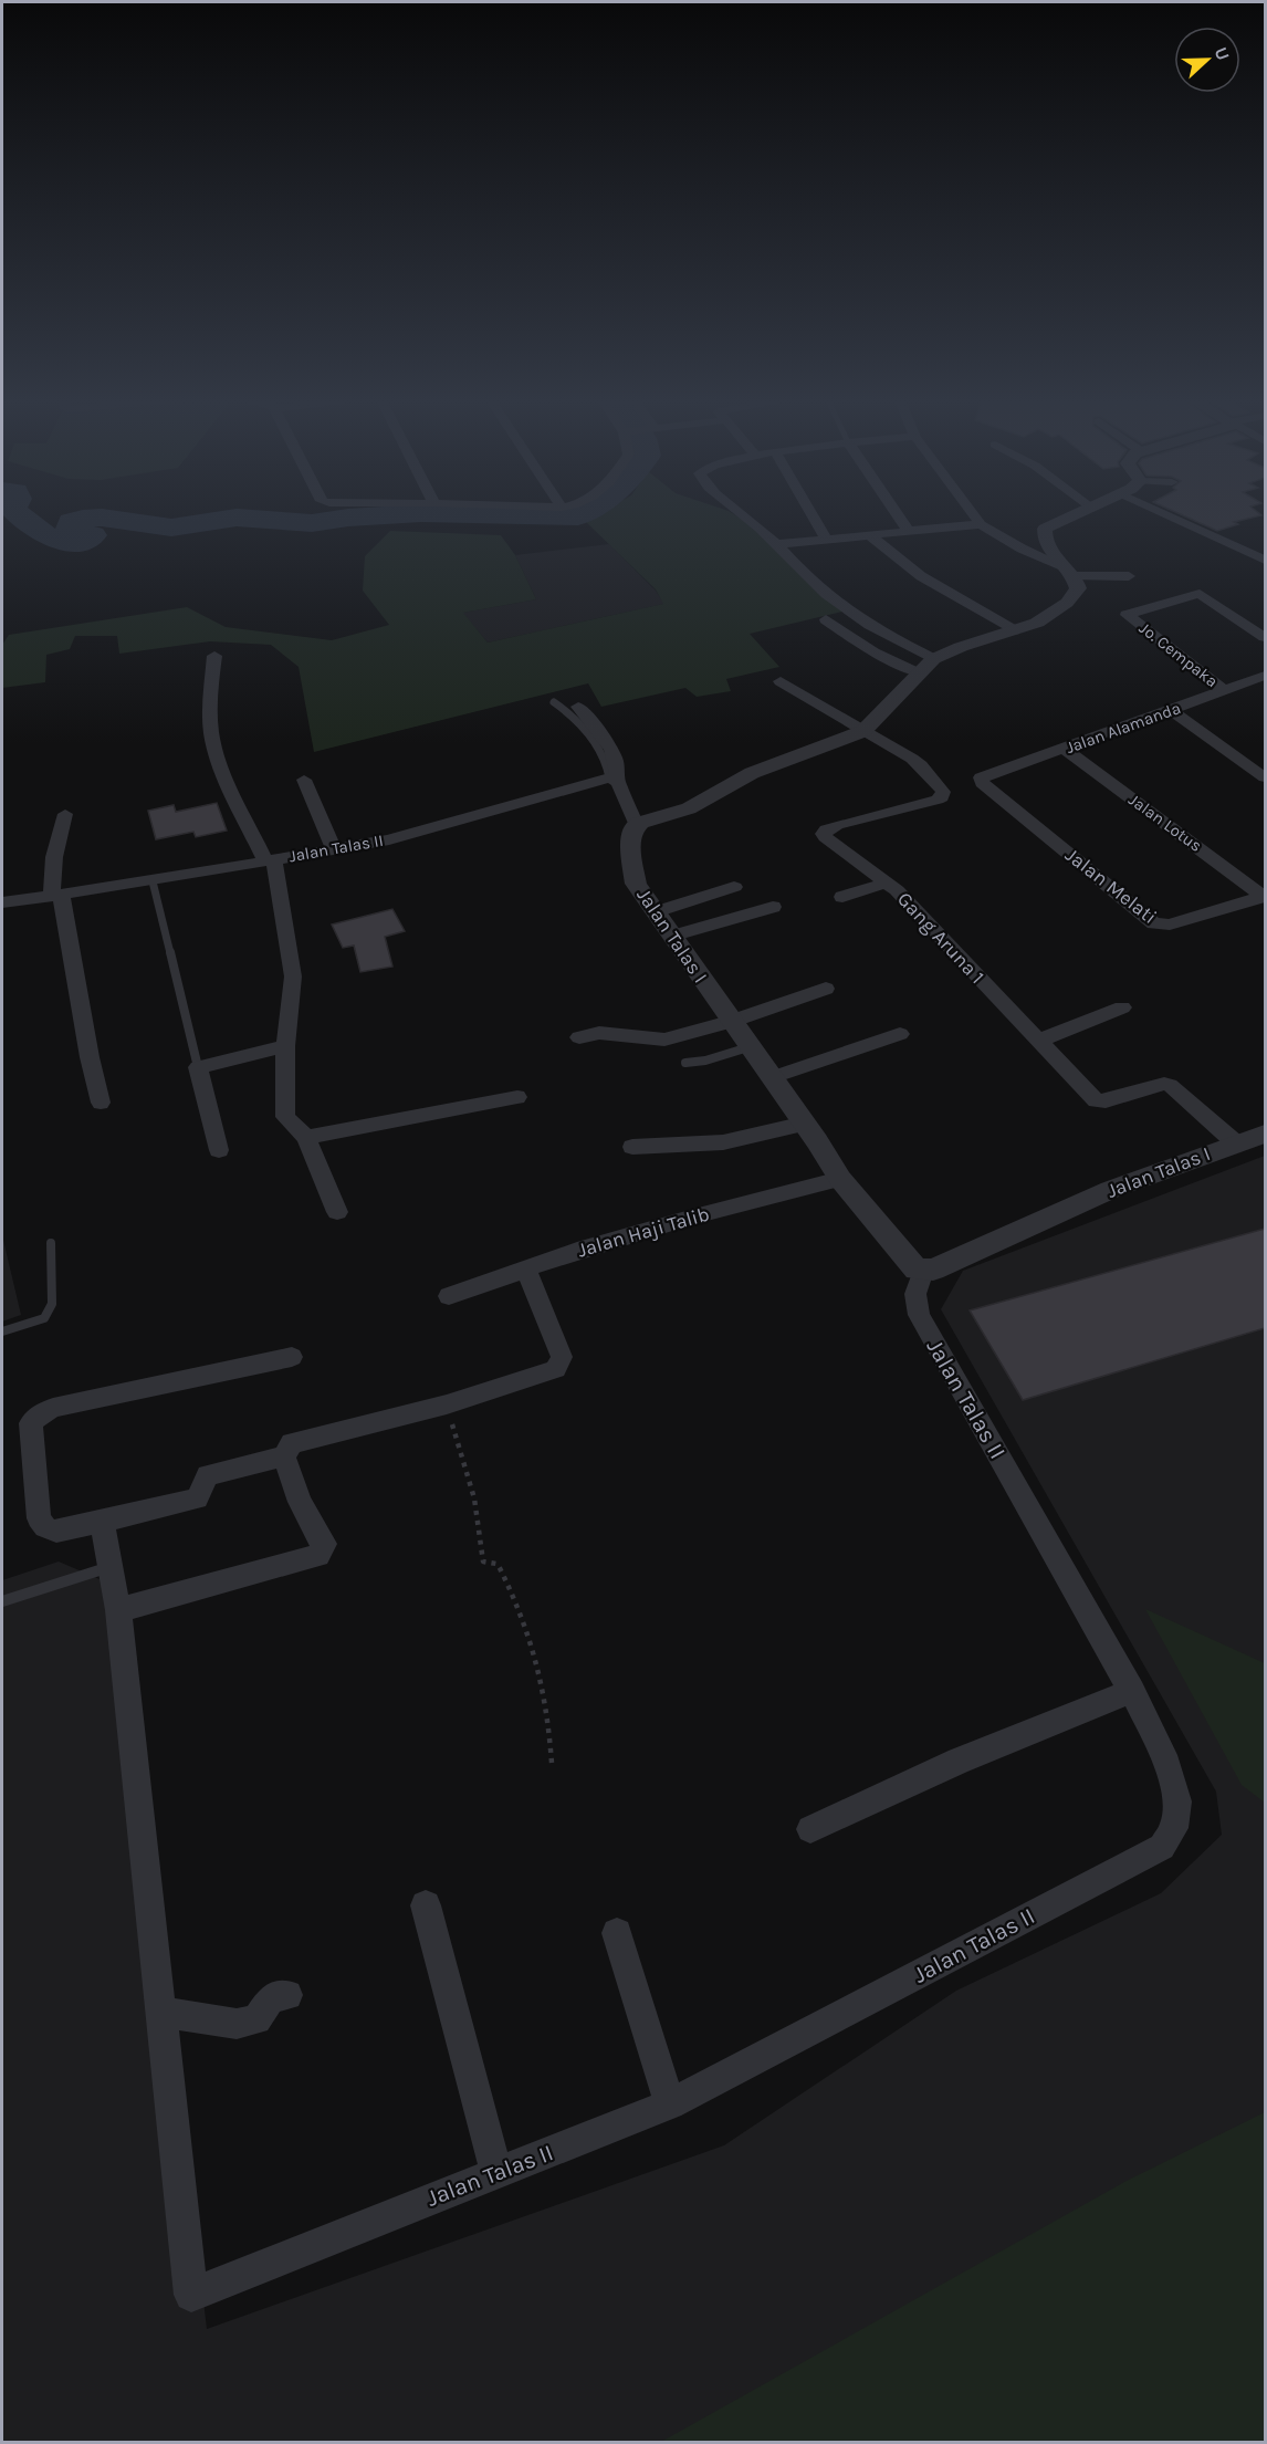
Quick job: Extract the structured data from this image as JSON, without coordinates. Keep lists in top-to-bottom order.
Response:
{
  "streets": {
    "street": [
      "Jo. Cempaka",
      "Jalan Alamanda",
      "Jalan Lotus",
      "Jalan Talas II",
      "Jalan Melati",
      "Jalan Talas I",
      "Gang Aruna 1",
      "Jalan Haji Talib"
    ]
  },
  "crossings": [
    ["Jo. Cempaka", "Jalan Alamanda"],
    ["Jalan Alamanda", "Jalan Lotus"],
    ["Jalan Alamanda", "Jalan Melati"],
    ["Jalan Lotus", "Jalan Melati"],
    ["Jalan Talas II", "Jalan Talas I"],
    ["Jalan Talas I", "Gang Aruna 1"],
    ["Jalan Talas I", "Jalan Haji Talib"]
  ],
  "north": "right"
}
